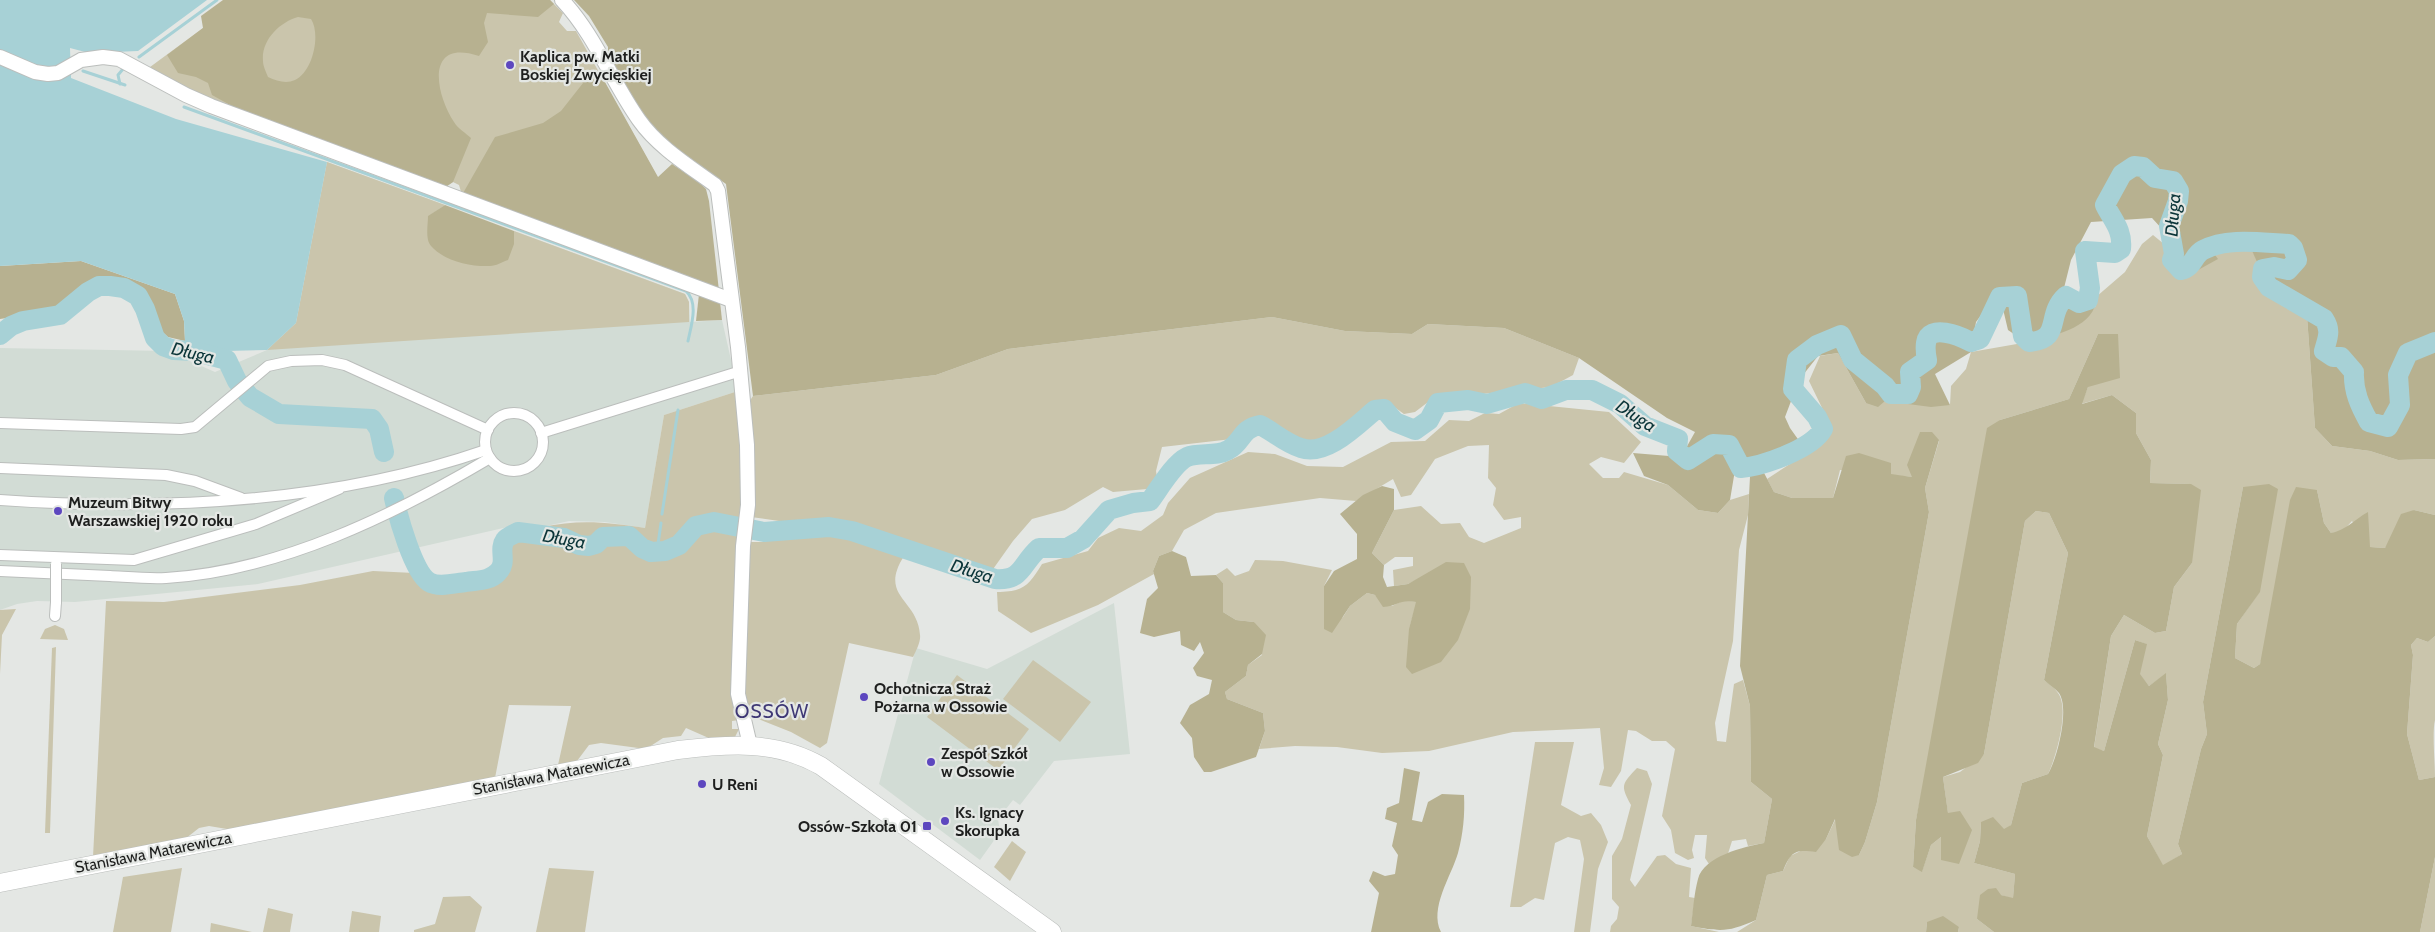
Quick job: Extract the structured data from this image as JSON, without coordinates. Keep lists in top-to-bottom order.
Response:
{
  "streets": {
    "street": ["Stanisława Matarewicza"]
  },
  "districts": ["OSSÓW"],
  "water": ["Długa"],
  "places": {
    "other": [
      "Kaplica pw. Matki Boskiej Zwycięskiej",
      "Muzeum Bitwy Warszawskiej 1920 roku",
      "Ochotnicza Straż Pożarna w Ossowie",
      "Zespół Szkół w Ossowie",
      "U Reni",
      "Ks. Ignacy Skorupka"
    ],
    "transit": ["Ossów-Szkoła 01"]
  }
}
